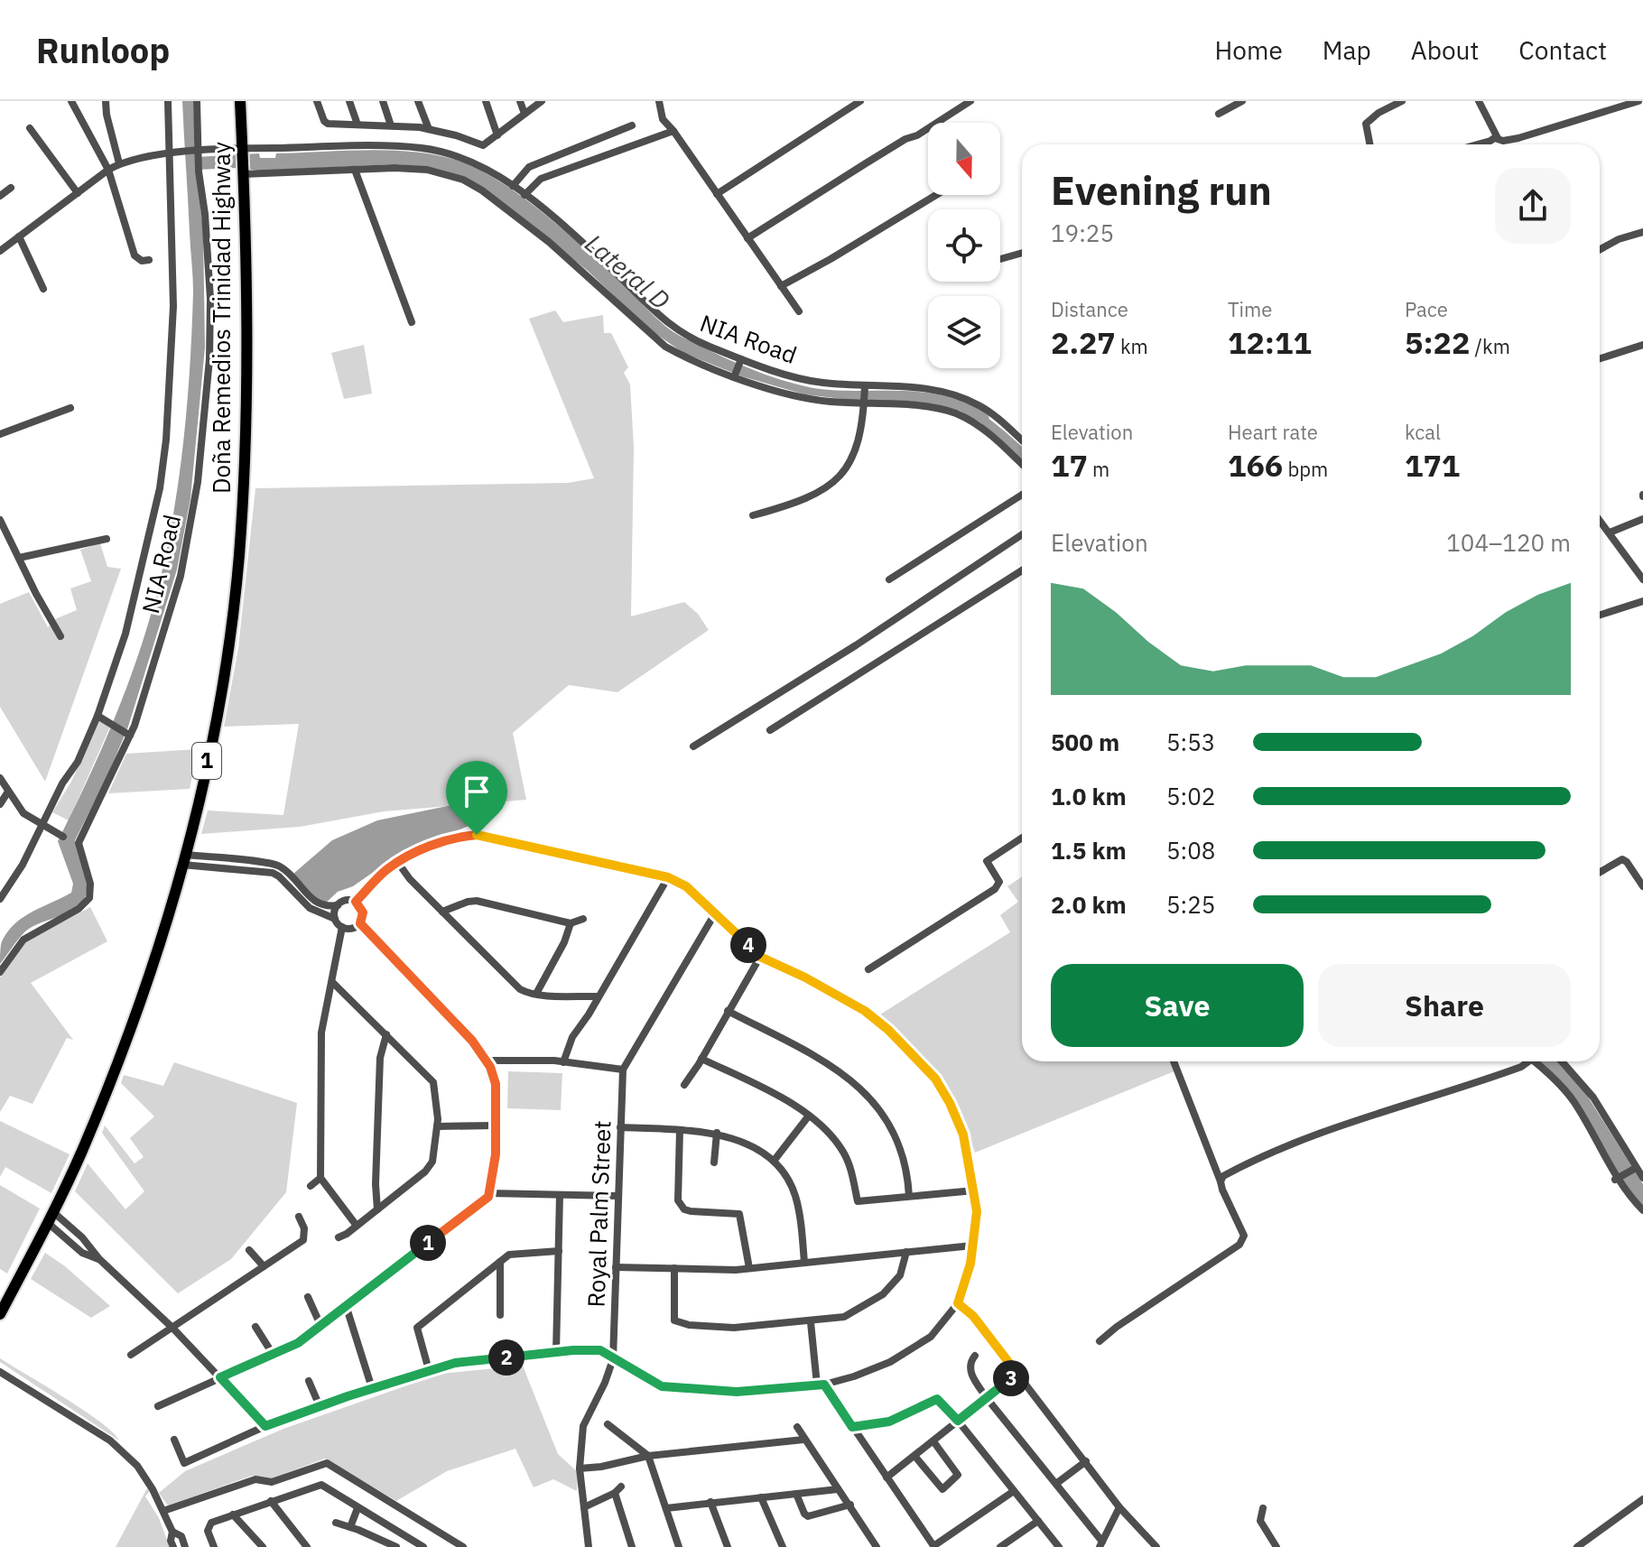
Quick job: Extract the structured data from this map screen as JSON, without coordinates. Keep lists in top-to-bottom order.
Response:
{
  "streets": {
    "highway": ["Doña Remedios Trinidad Highway", "1"],
    "street": ["NIA Road", "Royal Palm Street"]
  },
  "crossings": [
    ["Doña Remedios Trinidad Highway", "NIA Road"]
  ],
  "water": ["Lateral D"],
  "north": "bottom",
  "page": {
    "header": "Runloop",
    "nav": [
      "Home",
      "Map",
      "About",
      "Contact"
    ],
    "heading": ["Evening run", "19:25"],
    "stats": [
      ["Distance", "2.27 km"],
      ["Time", "12:11"],
      ["Pace", "5:22 /km"],
      ["Elevation", "17 m"],
      ["Heart rate", "166 bpm"],
      ["kcal", "171"]
    ],
    "chart": ["Elevation", "104–120 m"],
    "list": [
      {
        "name": "500 m",
        "note": "5:53"
      },
      {
        "name": "1.0 km",
        "note": "5:02"
      },
      {
        "name": "1.5 km",
        "note": "5:08"
      },
      {
        "name": "2.0 km",
        "note": "5:25"
      }
    ],
    "pins": [
      "4",
      "1",
      "2",
      "3"
    ],
    "buttons": ["Save", "Share"]
  }
}
